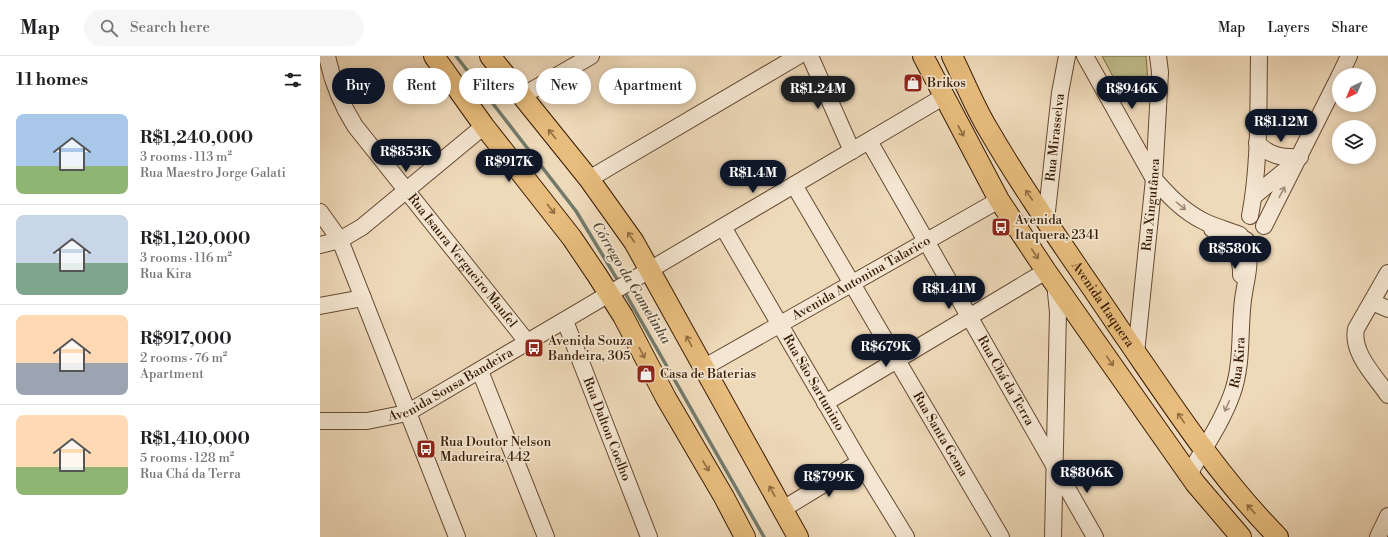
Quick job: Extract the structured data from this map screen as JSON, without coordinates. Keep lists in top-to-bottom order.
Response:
{
  "streets": {
    "main road": ["Avenida Itaquera"],
    "street": [
      "Rua Mirasselva",
      "Rua Xingutânea",
      "Rua Isaura Vergueiro Maufel",
      "Avenida Antonina Talarico",
      "Rua Kira",
      "Rua Chá da Terra",
      "Rua São Sartunino",
      "Avenida Sousa Bandeira",
      "Rua Dalton Coelho",
      "Rua Santa Gema"
    ]
  },
  "crossings": [
    ["Rua Mirasselva", "Avenida Itaquera"],
    ["Rua Xingutânea", "Avenida Itaquera"],
    ["Rua Isaura Vergueiro Maufel", "Avenida Sousa Bandeira"],
    ["Avenida Antonina Talarico", "Avenida Itaquera"],
    ["Avenida Antonina Talarico", "Rua Chá da Terra"],
    ["Avenida Antonina Talarico", "Rua São Sartunino"],
    ["Avenida Antonina Talarico", "Rua Santa Gema"],
    ["Avenida Itaquera", "Rua Kira"],
    ["Avenida Itaquera", "Avenida Sousa Bandeira"],
    ["Rua Chá da Terra", "Avenida Sousa Bandeira"],
    ["Rua São Sartunino", "Avenida Sousa Bandeira"],
    ["Avenida Sousa Bandeira", "Rua Dalton Coelho"],
    ["Avenida Sousa Bandeira", "Rua Santa Gema"]
  ],
  "one_way": ["Rua Kira"],
  "water": ["Córrego da Gamelinha"],
  "places": {
    "shop": ["Brikos", "Casa de Baterias"],
    "bus stop": ["Avenida Itaquera, 2341", "Avenida Souza Bandeira, 305", "Rua Doutor Nelson Madureira, 442"]
  },
  "north": "bottom left",
  "page": {
    "header": "Map",
    "search": "Search here",
    "nav": ["Map", "Layers", "Share"],
    "heading": "11 homes",
    "chip": [
      "Buy",
      "Rent",
      "Filters",
      "New",
      "Apartment"
    ],
    "price": [
      "R$1.24M",
      "R$946K",
      "R$1.12M",
      "R$853K",
      "R$917K",
      "R$1.4M",
      "R$580K",
      "R$1.41M",
      "R$679K",
      "R$806K",
      "R$799K"
    ],
    "list": [
      {
        "name": "R$1,240,000",
        "note": "3 rooms · 113 m² · Rua Maestro Jorge Galati"
      },
      {
        "name": "R$1,120,000",
        "note": "3 rooms · 116 m² · Rua Kira"
      },
      {
        "name": "R$917,000",
        "note": "2 rooms · 76 m² · Apartment"
      },
      {
        "name": "R$1,410,000",
        "note": "5 rooms · 128 m² · Rua Chá da Terra"
      }
    ]
  }
}
